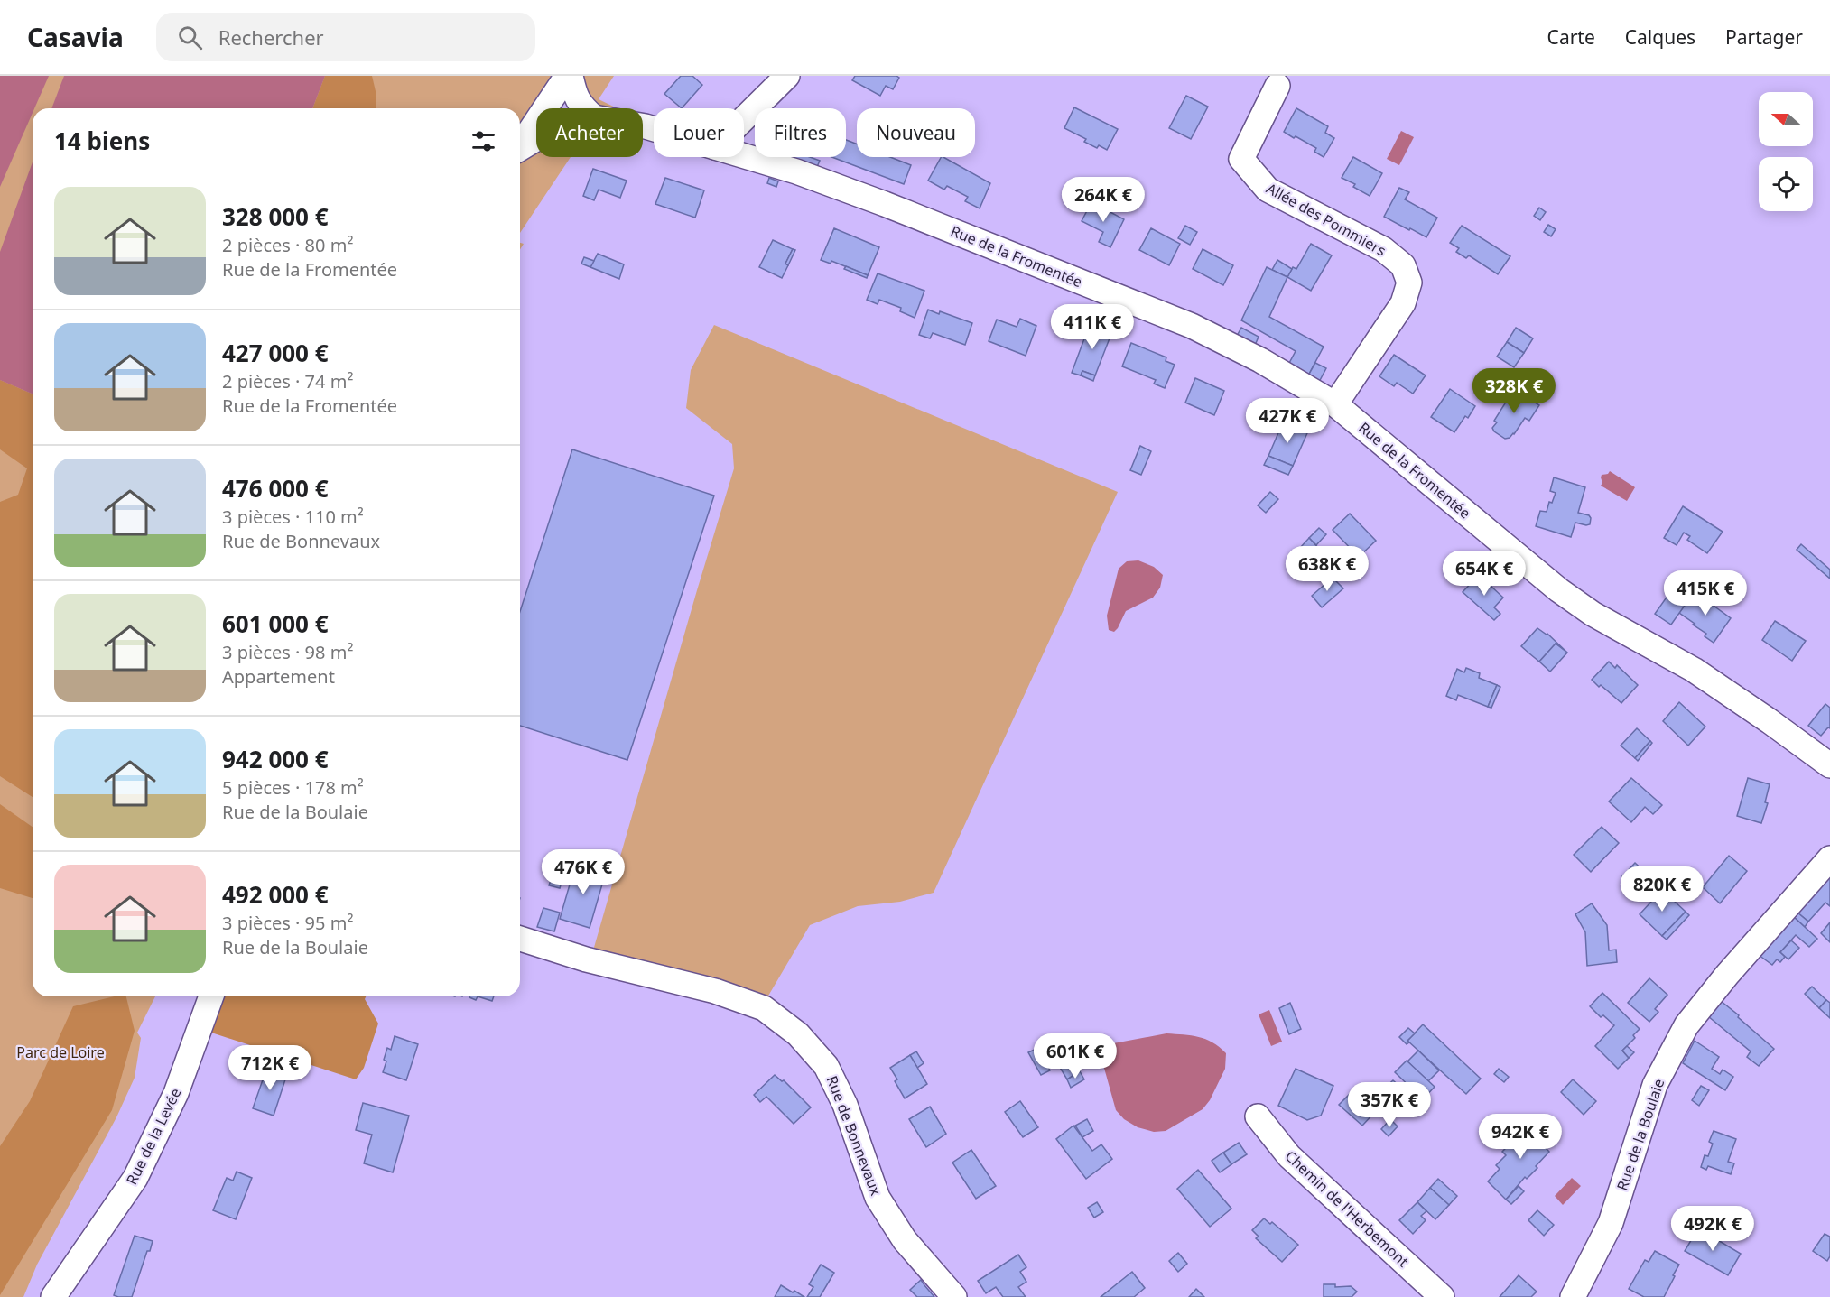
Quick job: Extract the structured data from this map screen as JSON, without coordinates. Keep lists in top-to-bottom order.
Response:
{
  "streets": {
    "street": [
      "Allée des Pommiers",
      "Rue de la Fromentée",
      "Rue de la Boulaie",
      "Rue de Bonnevaux",
      "Rue de la Levée",
      "Chemin de l'Herbemont"
    ]
  },
  "crossings": [
    ["Allée des Pommiers", "Rue de la Fromentée"]
  ],
  "parks": ["Parc de Loire"],
  "north": "left",
  "page": {
    "header": "Casavia",
    "search": "Rechercher",
    "nav": ["Carte", "Calques", "Partager"],
    "chip": [
      "Acheter",
      "Louer",
      "Filtres",
      "Nouveau"
    ],
    "heading": "14 biens",
    "list": [
      {
        "name": "328 000 €",
        "note": "2 pièces · 80 m² · Rue de la Fromentée"
      },
      {
        "name": "427 000 €",
        "note": "2 pièces · 74 m² · Rue de la Fromentée"
      },
      {
        "name": "476 000 €",
        "note": "3 pièces · 110 m² · Rue de Bonnevaux"
      },
      {
        "name": "601 000 €",
        "note": "3 pièces · 98 m² · Appartement"
      },
      {
        "name": "942 000 €",
        "note": "5 pièces · 178 m² · Rue de la Boulaie"
      },
      {
        "name": "492 000 €",
        "note": "3 pièces · 95 m² · Rue de la Boulaie"
      }
    ],
    "price": [
      "264K €",
      "411K €",
      "328K €",
      "427K €",
      "638K €",
      "654K €",
      "415K €",
      "476K €",
      "820K €",
      "601K €",
      "712K €",
      "357K €",
      "942K €",
      "492K €"
    ]
  }
}
